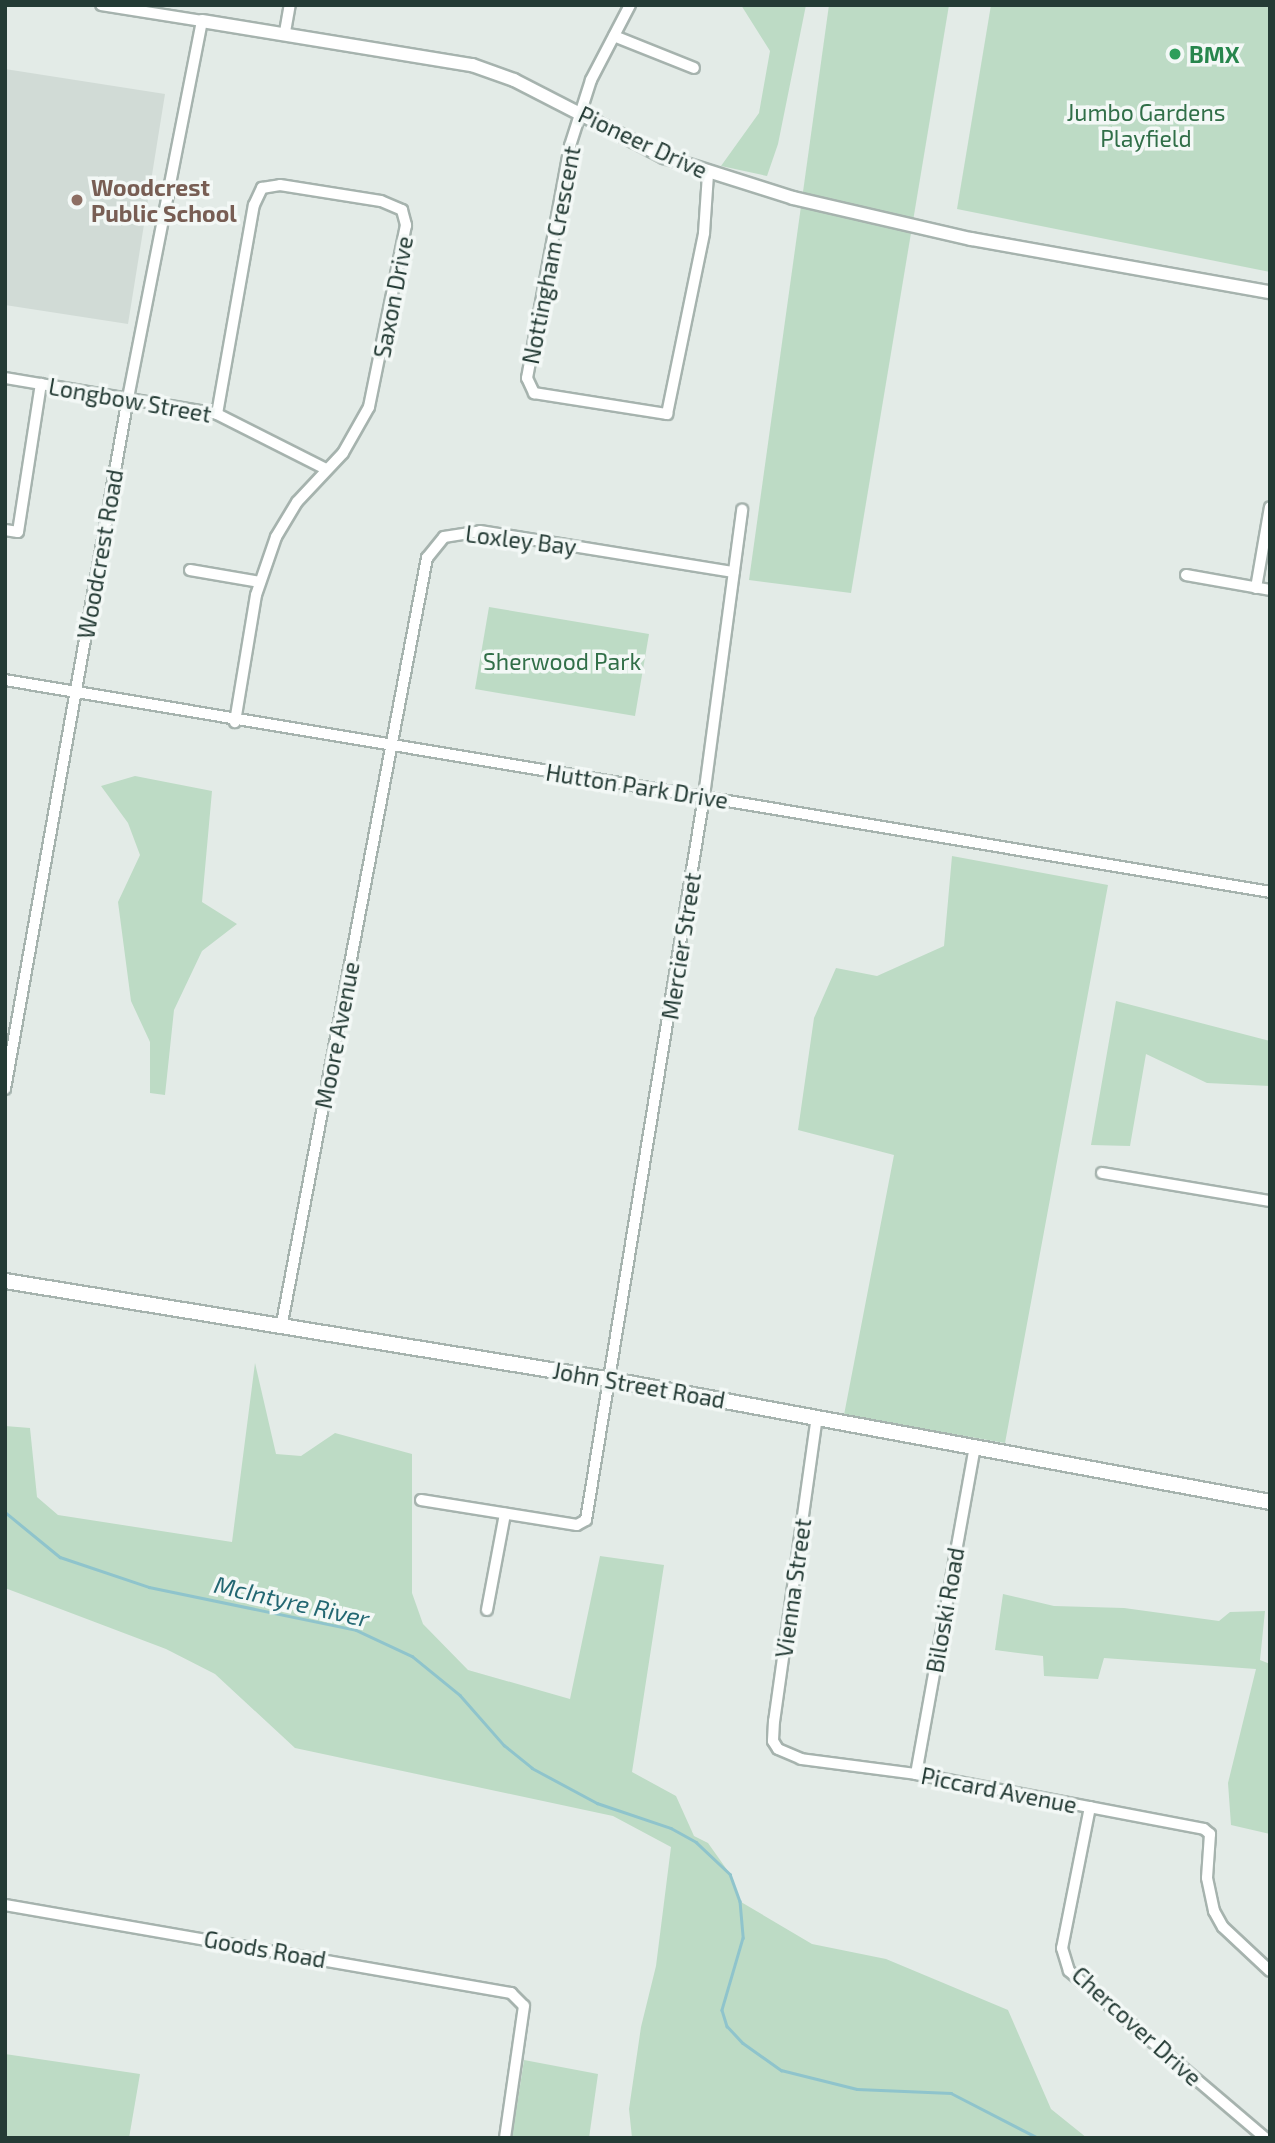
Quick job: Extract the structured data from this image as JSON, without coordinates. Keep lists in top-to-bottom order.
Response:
{
  "streets": {
    "main road": ["John Street Road"],
    "street": [
      "Pioneer Drive",
      "Nottingham Crescent",
      "Saxon Drive",
      "Longbow Street",
      "Loxley Bay",
      "Woodcrest Road",
      "Hutton Park Drive",
      "Mercier Street",
      "Moore Avenue",
      "Vienna Street",
      "Biloski Road",
      "Piccard Avenue",
      "Goods Road",
      "Chercover Drive"
    ]
  },
  "crossings": [
    ["Pioneer Drive", "Nottingham Crescent"],
    ["Pioneer Drive", "Woodcrest Road"],
    ["Saxon Drive", "Longbow Street"],
    ["Saxon Drive", "Hutton Park Drive"],
    ["Longbow Street", "Woodcrest Road"],
    ["Loxley Bay", "Hutton Park Drive"],
    ["Loxley Bay", "Mercier Street"],
    ["Loxley Bay", "Moore Avenue"],
    ["Woodcrest Road", "Hutton Park Drive"],
    ["Hutton Park Drive", "Mercier Street"],
    ["Hutton Park Drive", "Moore Avenue"],
    ["Mercier Street", "John Street Road"],
    ["Moore Avenue", "John Street Road"],
    ["John Street Road", "Vienna Street"],
    ["John Street Road", "Biloski Road"],
    ["Vienna Street", "Piccard Avenue"],
    ["Biloski Road", "Piccard Avenue"],
    ["Piccard Avenue", "Chercover Drive"]
  ],
  "water": ["McIntyre River"],
  "parks": ["Jumbo Gardens Playfield", "Sherwood Park"],
  "places": ["BMX", "Woodcrest Public School"]
}
